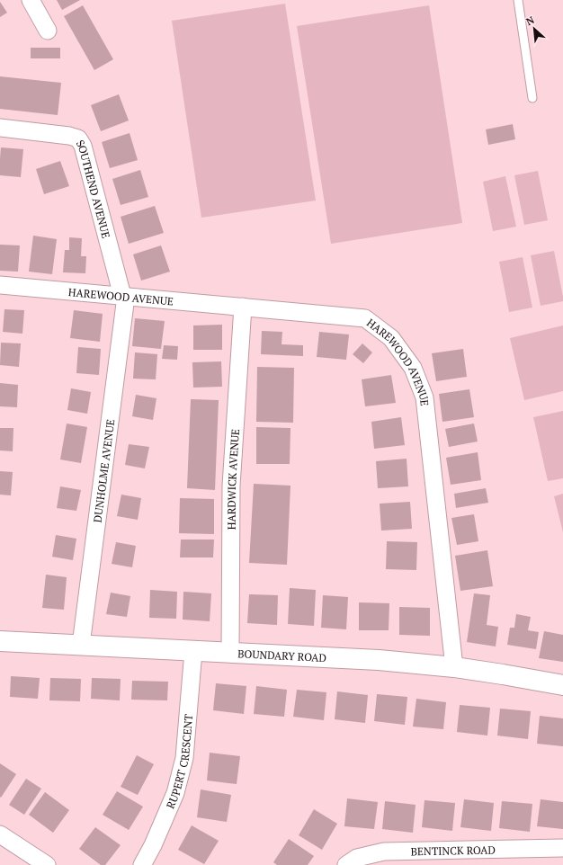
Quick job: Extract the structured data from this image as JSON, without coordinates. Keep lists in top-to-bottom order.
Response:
{
  "streets": {
    "street": [
      "SOUTHEND AVENUE",
      "HAREWOOD AVENUE",
      "DUNHOLME AVENUE",
      "HARDWICK AVENUE",
      "BOUNDARY ROAD",
      "RUPERT CRESCENT",
      "BENTINCK ROAD"
    ]
  },
  "crossings": [
    ["SOUTHEND AVENUE", "HAREWOOD AVENUE"],
    ["SOUTHEND AVENUE", "DUNHOLME AVENUE"],
    ["HAREWOOD AVENUE", "DUNHOLME AVENUE"],
    ["HAREWOOD AVENUE", "HARDWICK AVENUE"],
    ["HAREWOOD AVENUE", "BOUNDARY ROAD"],
    ["DUNHOLME AVENUE", "BOUNDARY ROAD"],
    ["HARDWICK AVENUE", "BOUNDARY ROAD"],
    ["BOUNDARY ROAD", "RUPERT CRESCENT"]
  ],
  "north": "top left"
}
